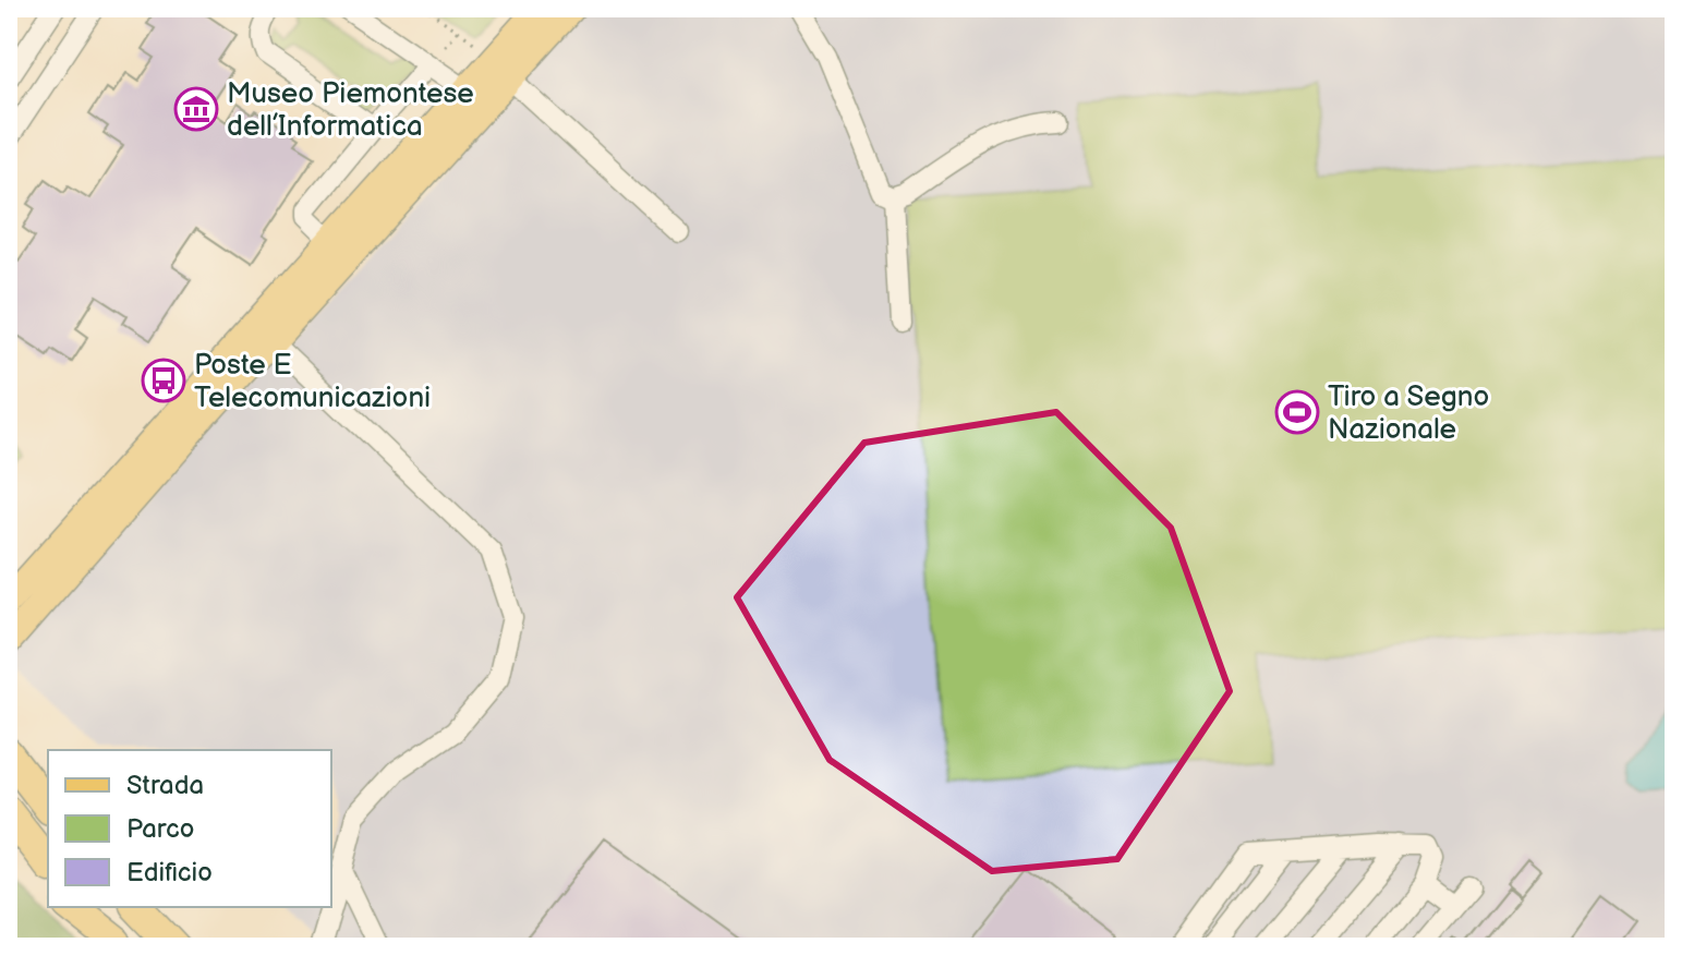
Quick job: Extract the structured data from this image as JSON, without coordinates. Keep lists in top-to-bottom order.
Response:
{
  "places": {
    "museum": ["Museo Piemontese dell’Informatica"],
    "bus stop": ["Poste E Telecomunicazioni"],
    "sports": ["Tiro a Segno Nazionale"]
  },
  "legend": ["Strada", "Parco", "Edificio"]
}
